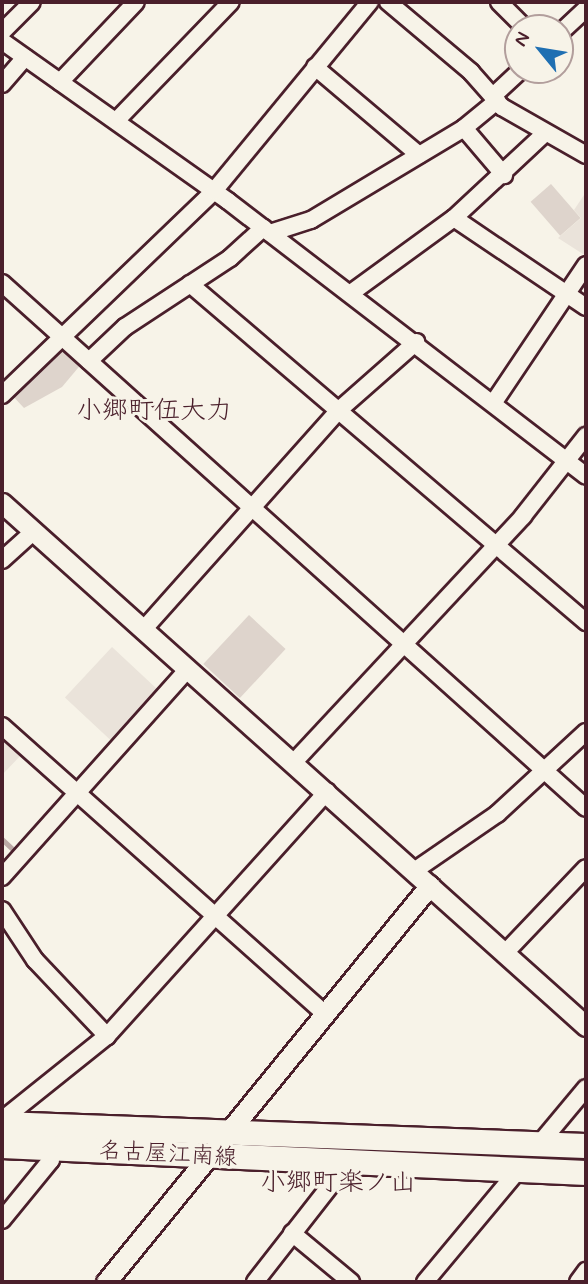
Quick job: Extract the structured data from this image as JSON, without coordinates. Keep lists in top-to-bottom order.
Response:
{
  "streets": {
    "main road": ["名古屋江南線"]
  },
  "districts": ["小郷町伍大力", "小郷町楽ノ山"],
  "north": "top left"
}
